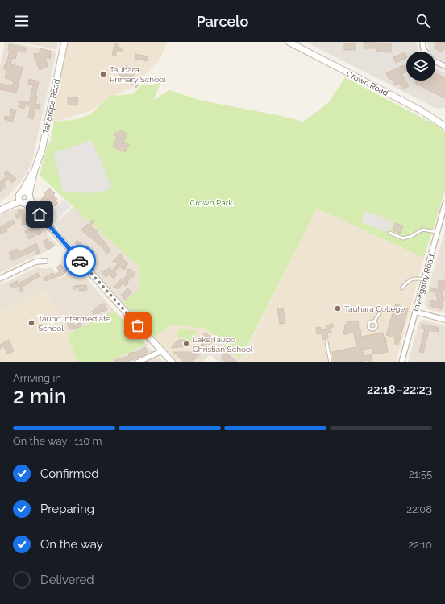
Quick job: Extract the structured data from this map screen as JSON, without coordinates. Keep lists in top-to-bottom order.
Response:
{
  "streets": {
    "street": ["Crown Road", "Taharepa Road", "Invergarry Road"]
  },
  "parks": ["Crown Park"],
  "places": [
    "Tauhara Primary School",
    "Tauhara College",
    "Taupo Intermediate School",
    "Lake Taupo Christian School"
  ],
  "page": {
    "header": "Parcelo",
    "heading": ["2 min", "Arriving in", "22:18–22:23"],
    "bar": "On the way · 110 m",
    "list": [
      ["Confirmed", "21:55"],
      ["Preparing", "22:08"],
      ["On the way", "22:10"],
      "Delivered"
    ]
  }
}
